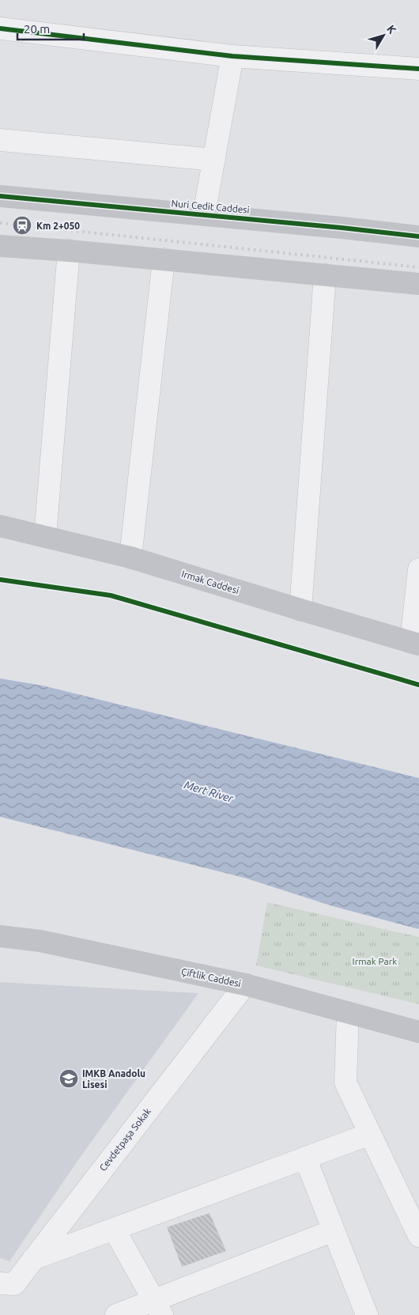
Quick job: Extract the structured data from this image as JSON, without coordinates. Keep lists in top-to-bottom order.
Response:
{
  "streets": {
    "main road": ["Nuri Cedit Caddesi", "Irmak Caddesi", "Çiftlik Caddesi"],
    "street": ["Cevdetpaşa Sokak"]
  },
  "crossings": [
    ["Çiftlik Caddesi", "Cevdetpaşa Sokak"]
  ],
  "water": ["Mert River"],
  "parks": ["Irmak Park"],
  "places": {
    "station": ["Km 2+050"],
    "school or university": ["IMKB Anadolu Lisesi"]
  },
  "scale_bar": "20 m",
  "north": "top right"
}
